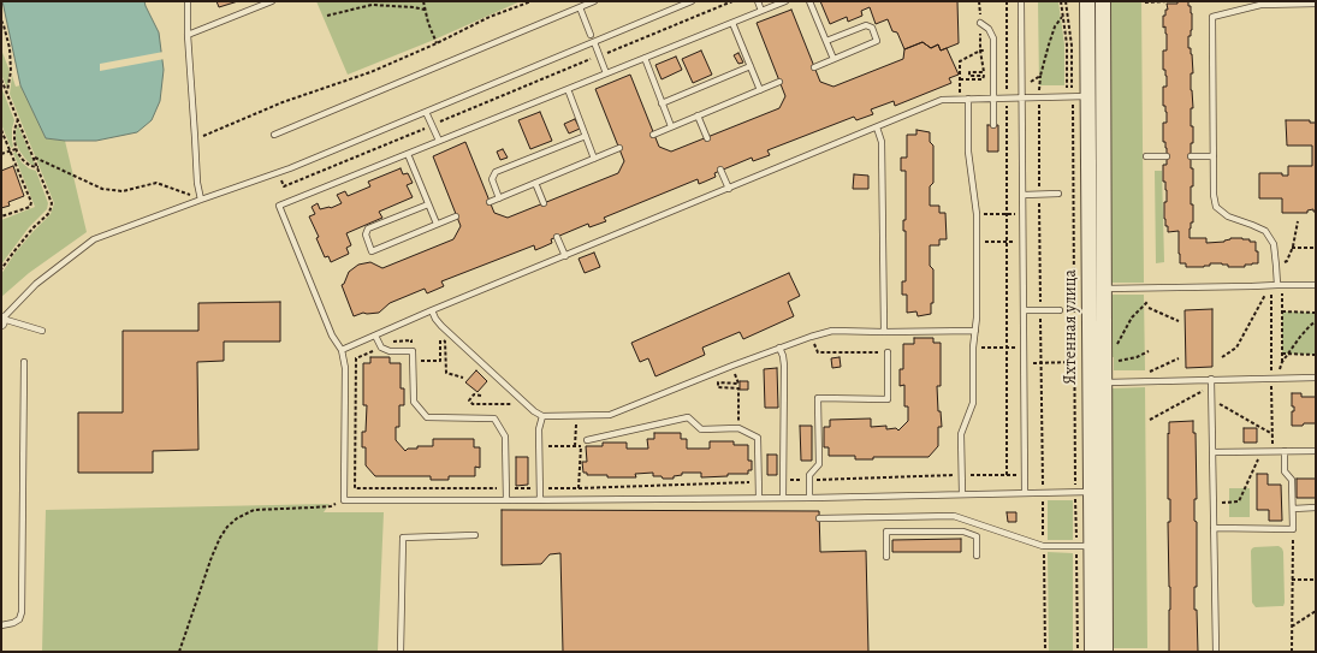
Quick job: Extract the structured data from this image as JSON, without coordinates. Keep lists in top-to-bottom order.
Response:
{
  "streets": {
    "street": ["Яхтенная улица"]
  }
}
